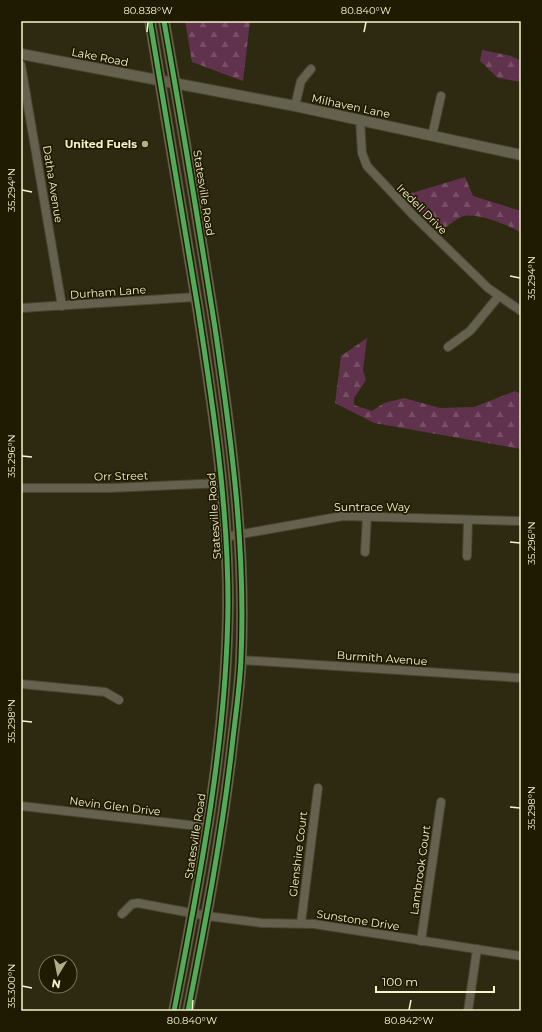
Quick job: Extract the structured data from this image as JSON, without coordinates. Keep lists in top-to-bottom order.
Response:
{
  "streets": {
    "main road": ["Statesville Road"],
    "street": [
      "Lake Road",
      "Milhaven Lane",
      "Datha Avenue",
      "Iredell Drive",
      "Durham Lane",
      "Orr Street",
      "Suntrace Way",
      "Burmith Avenue",
      "Nevin Glen Drive",
      "Glenshire Court",
      "Lambrook Court",
      "Sunstone Drive"
    ]
  },
  "crossings": [
    ["Lake Road", "Milhaven Lane"],
    ["Lake Road", "Statesville Road"],
    ["Milhaven Lane", "Statesville Road"],
    ["Milhaven Lane", "Iredell Drive"],
    ["Datha Avenue", "Durham Lane"],
    ["Statesville Road", "Durham Lane"],
    ["Statesville Road", "Orr Street"],
    ["Statesville Road", "Suntrace Way"],
    ["Statesville Road", "Burmith Avenue"],
    ["Statesville Road", "Nevin Glen Drive"],
    ["Statesville Road", "Sunstone Drive"],
    ["Glenshire Court", "Sunstone Drive"],
    ["Lambrook Court", "Sunstone Drive"]
  ],
  "places": ["United Fuels"],
  "scale_bar": "100 m",
  "north": "bottom",
  "coordinates": [
    "80.838°W",
    "80.840°W",
    "35.294°N",
    "35.296°N",
    "35.298°N",
    "35.300°N",
    "80.842°W"
  ]
}
